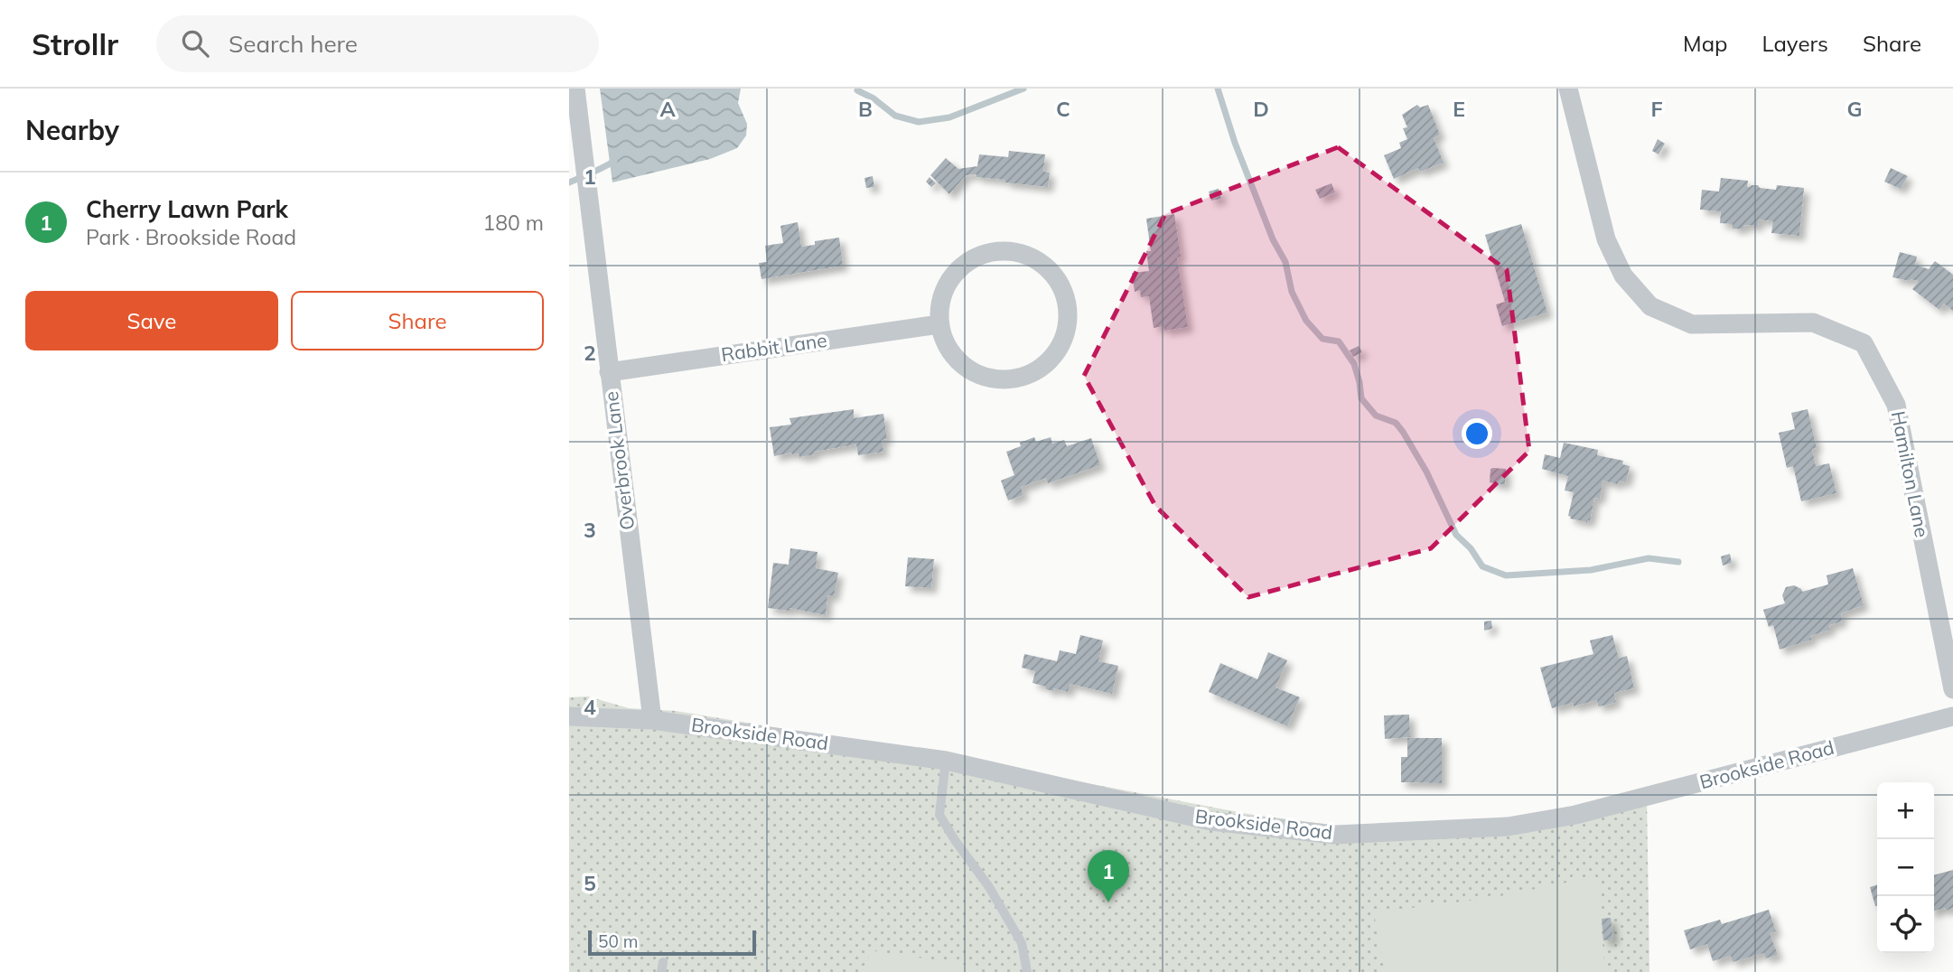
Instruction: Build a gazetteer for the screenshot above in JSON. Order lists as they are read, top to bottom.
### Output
{
  "streets": {
    "street": [
      "Rabbit Lane",
      "Overbrook Lane",
      "Hamilton Lane",
      "Brookside Road"
    ]
  },
  "crossings": [
    ["Rabbit Lane", "Overbrook Lane"],
    ["Overbrook Lane", "Brookside Road"]
  ],
  "scale_bar": "50 m",
  "page": {
    "header": "Strollr",
    "search": "Search here",
    "nav": ["Map", "Layers", "Share"],
    "heading": "Nearby",
    "list": [
      {
        "mark": "1",
        "name": "Cherry Lawn Park",
        "note": "Park · Brookside Road",
        "value": "180 m"
      }
    ],
    "buttons": ["Save", "Share"],
    "map_buttons": ["+", "−"],
    "pins": "1",
    "scale": "50 m"
  },
  "grid": {
    "columns": [
      "A",
      "B",
      "C",
      "D",
      "E",
      "F",
      "G"
    ],
    "rows": [
      "1",
      "2",
      "3",
      "4",
      "5"
    ]
  }
}
